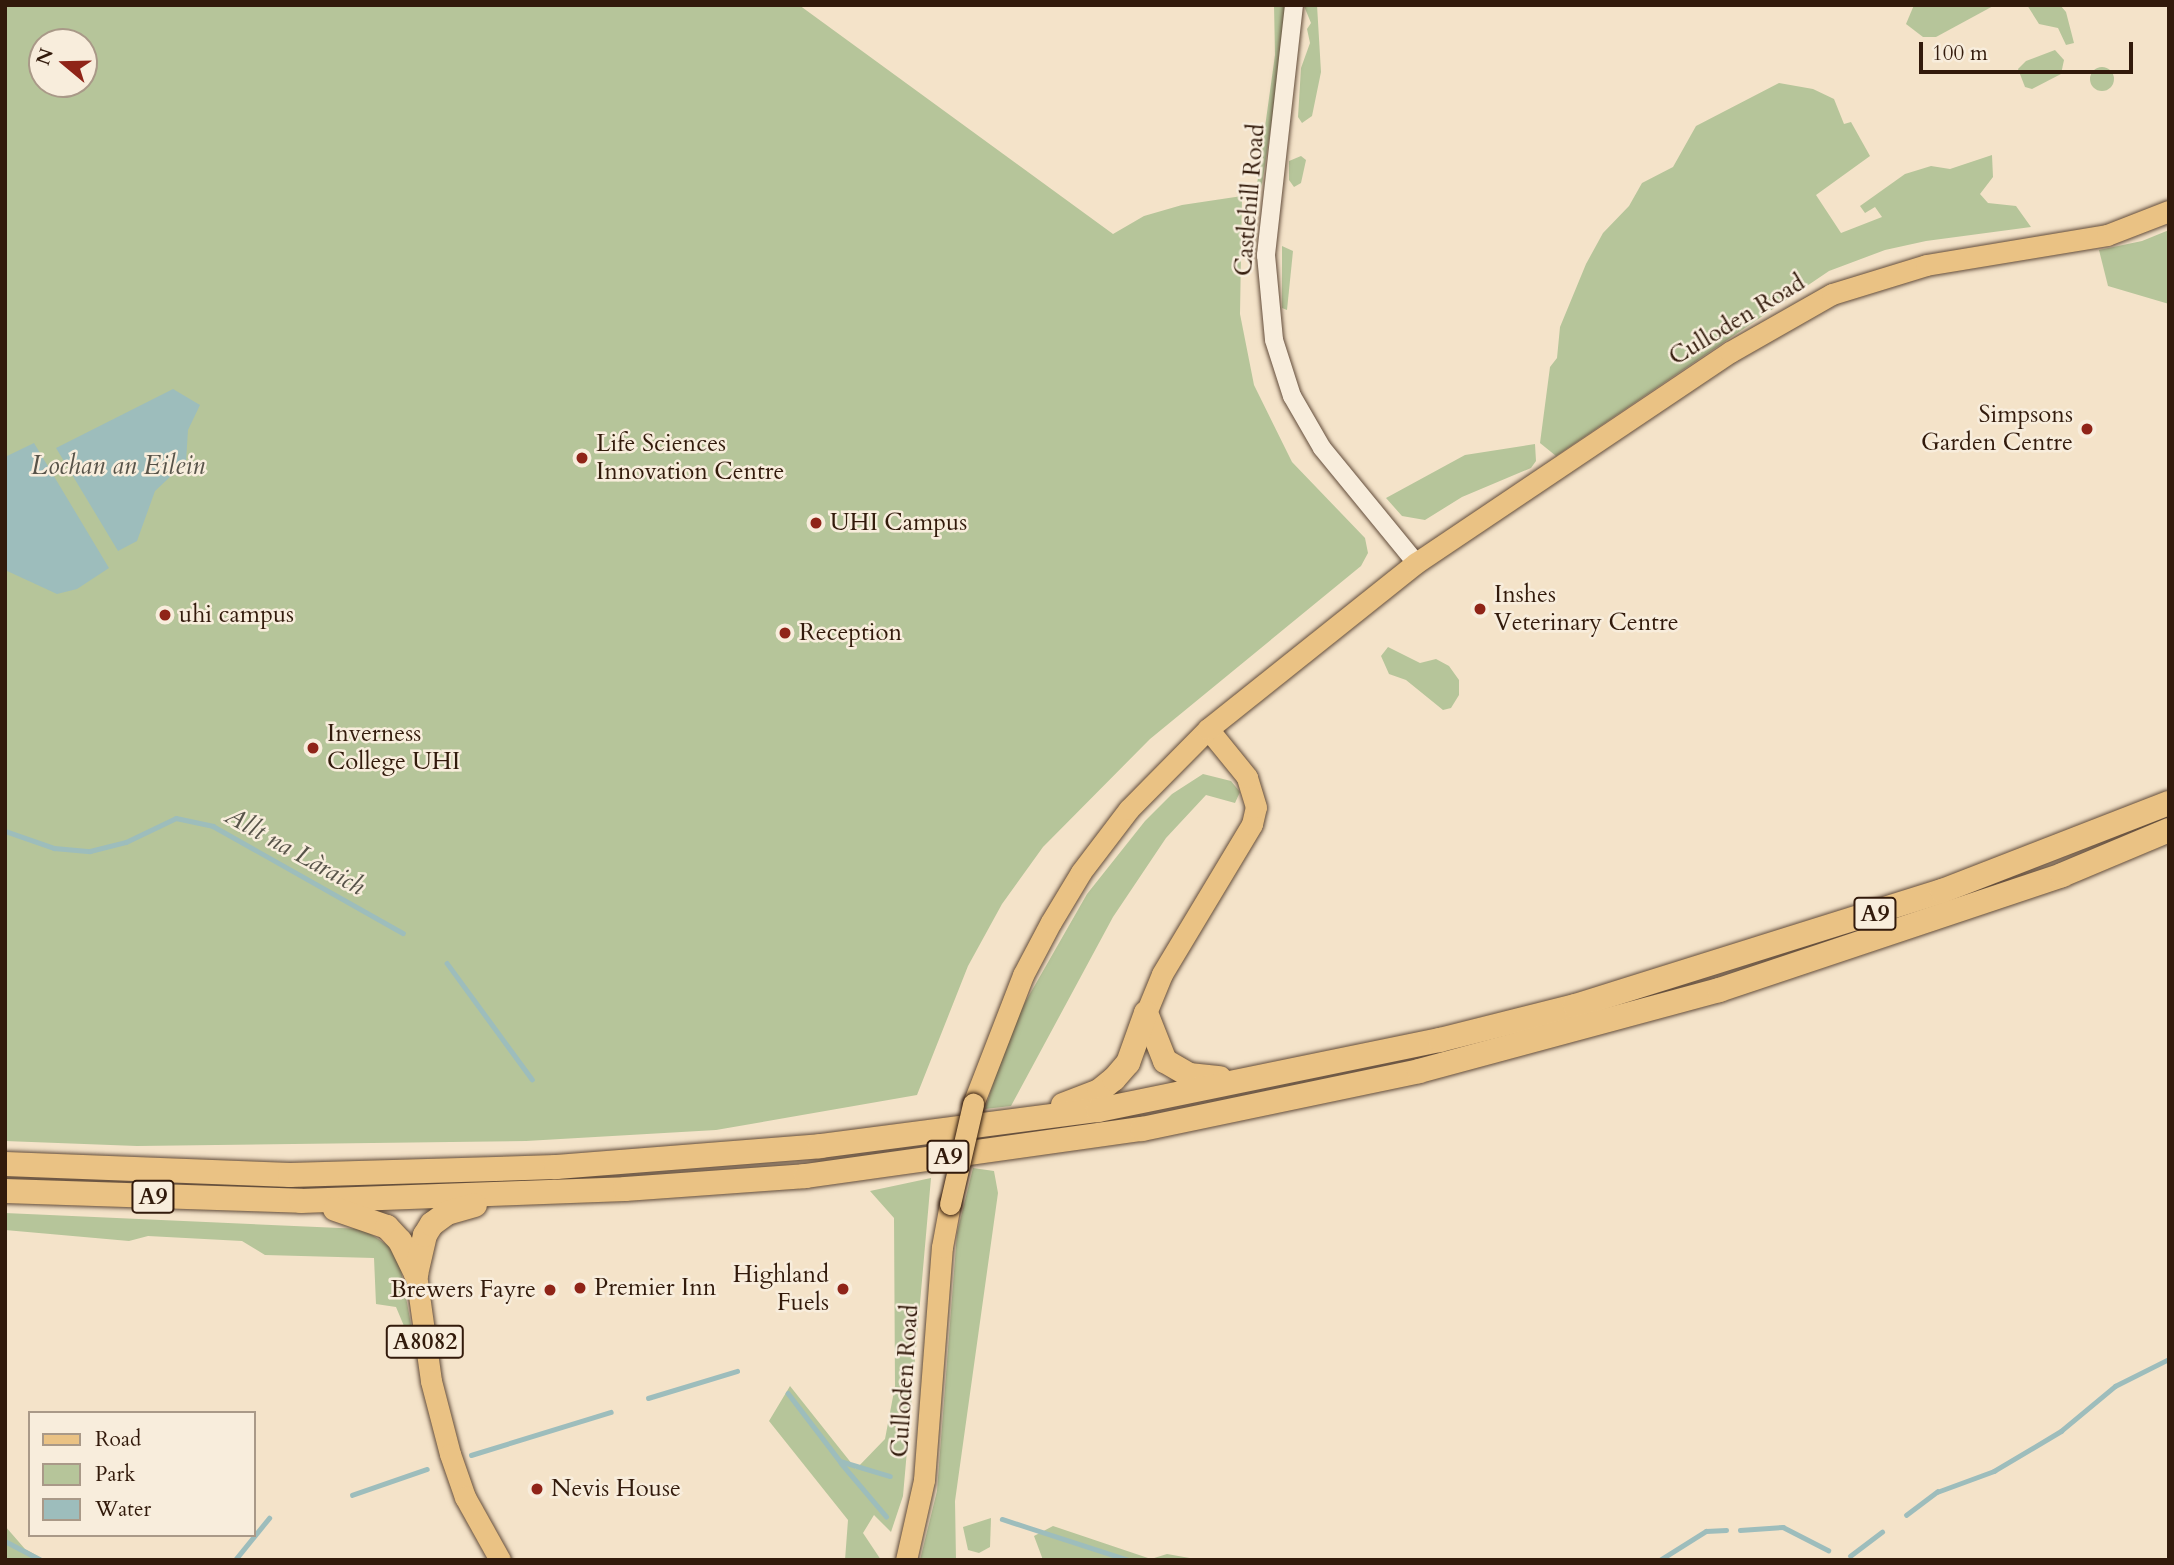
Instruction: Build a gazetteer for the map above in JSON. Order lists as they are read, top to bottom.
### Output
{
  "streets": {
    "highway": ["A9"],
    "main road": ["Culloden Road", "A8082"],
    "street": ["Castlehill Road"]
  },
  "crossings": [
    ["Castlehill Road", "Culloden Road"],
    ["A9", "A8082"]
  ],
  "water": ["Lochan an Eilein", "Allt na Làraich"],
  "places": [
    "Simpsons Garden Centre",
    "Life Sciences Innovation Centre",
    "UHI Campus",
    "Inshes Veterinary Centre",
    "uhi campus",
    "Reception",
    "Inverness College UHI",
    "Premier Inn",
    "Highland Fuels",
    "Brewers Fayre",
    "Nevis House"
  ],
  "legend": ["Road", "Park", "Water"],
  "scale_bar": "100 m",
  "north": "left"
}
